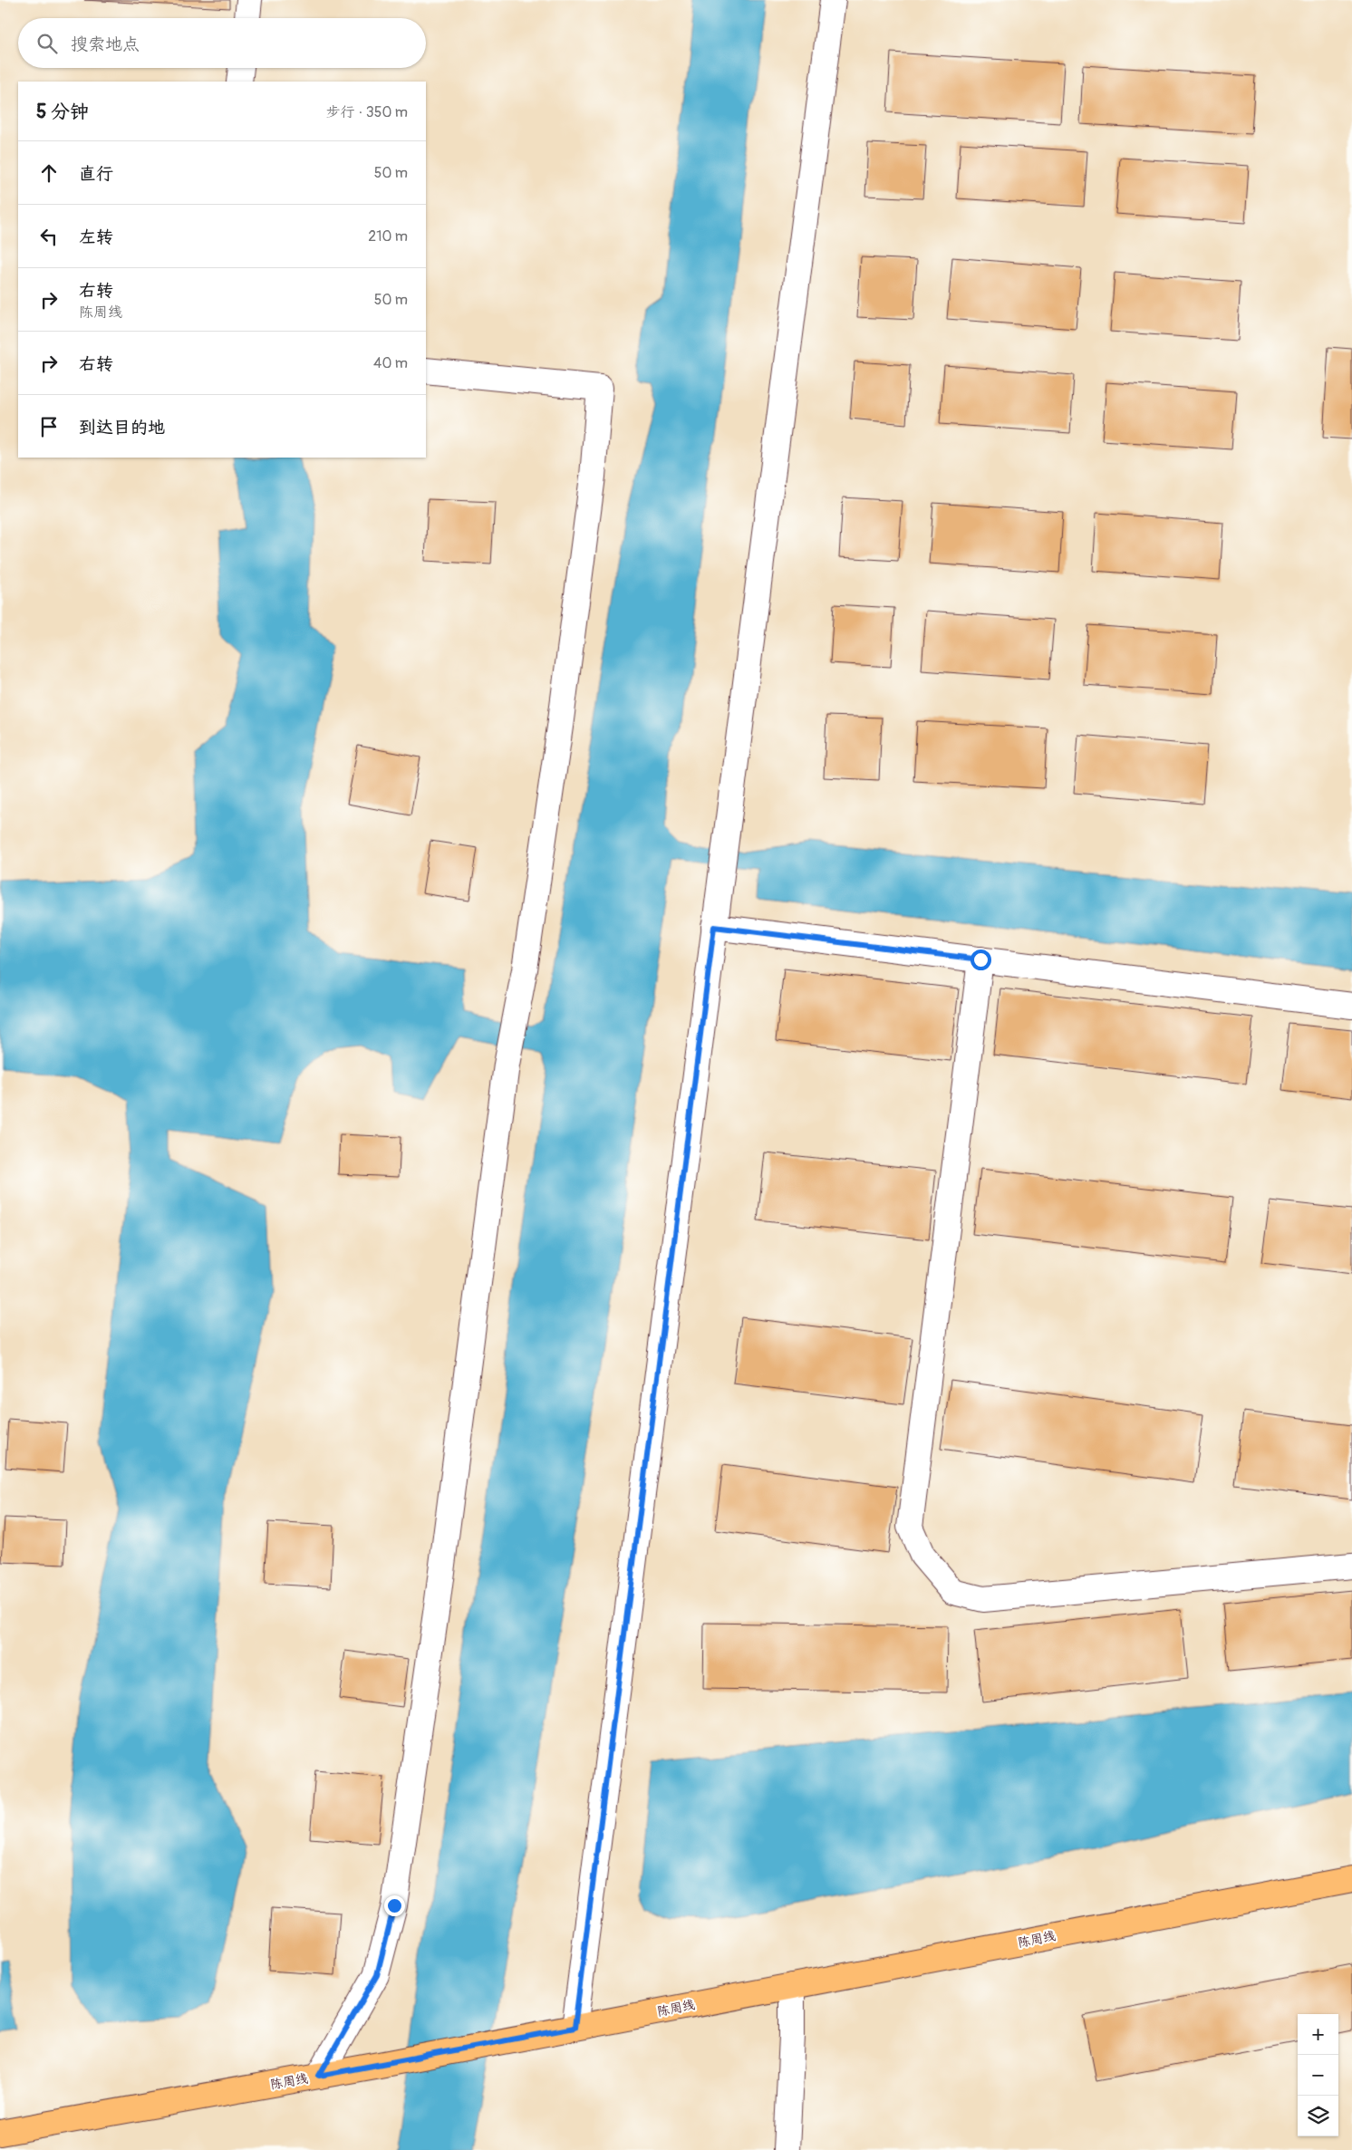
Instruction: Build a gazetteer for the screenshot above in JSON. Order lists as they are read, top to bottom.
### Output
{
  "streets": {
    "main road": ["陈周线"]
  },
  "page": {
    "search": "搜索地点",
    "heading": ["5 分钟", "步行 · 350 m"],
    "list": [
      ["直行", "50 m"],
      ["左转", "210 m"],
      ["右转", "陈周线", "50 m"],
      ["右转", "40 m"],
      "到达目的地"
    ],
    "map_buttons": ["+", "−"]
  }
}
